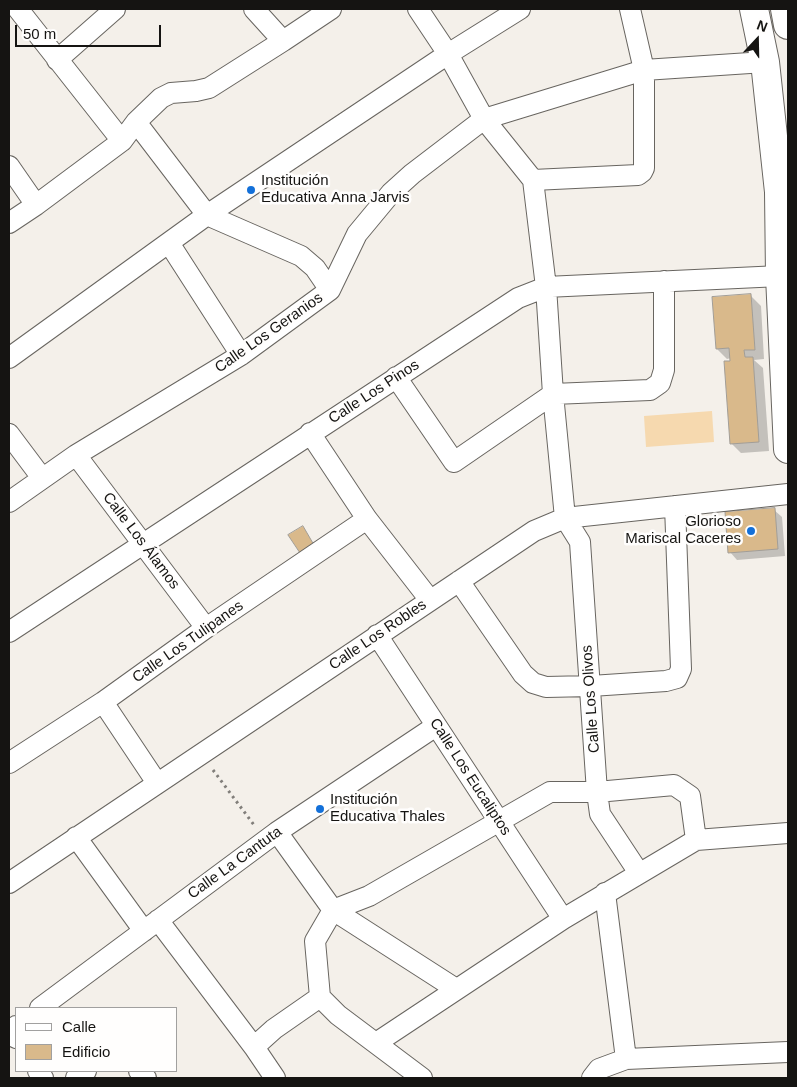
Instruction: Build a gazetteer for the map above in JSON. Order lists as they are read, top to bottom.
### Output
{
  "streets": {
    "street": [
      "Calle Los Geranios",
      "Calle Los Pinos",
      "Calle Los Álamos",
      "Calle Los Robles",
      "Calle Los Tulipanes",
      "Calle Los Olivos",
      "Calle Los Eucaliptos",
      "Calle La Cantuta"
    ]
  },
  "crossings": [
    ["Calle Los Geranios", "Calle Los Álamos"],
    ["Calle Los Pinos", "Calle Los Álamos"],
    ["Calle Los Álamos", "Calle Los Tulipanes"],
    ["Calle Los Robles", "Calle Los Olivos"],
    ["Calle Los Robles", "Calle Los Eucaliptos"],
    ["Calle Los Eucaliptos", "Calle La Cantuta"]
  ],
  "places": ["Institución Educativa Anna Jarvis", "Glorioso Mariscal Caceres", "Institución Educativa Thales"],
  "legend": ["Calle", "Edificio"],
  "scale_bar": "50 m",
  "north": "top"
}
